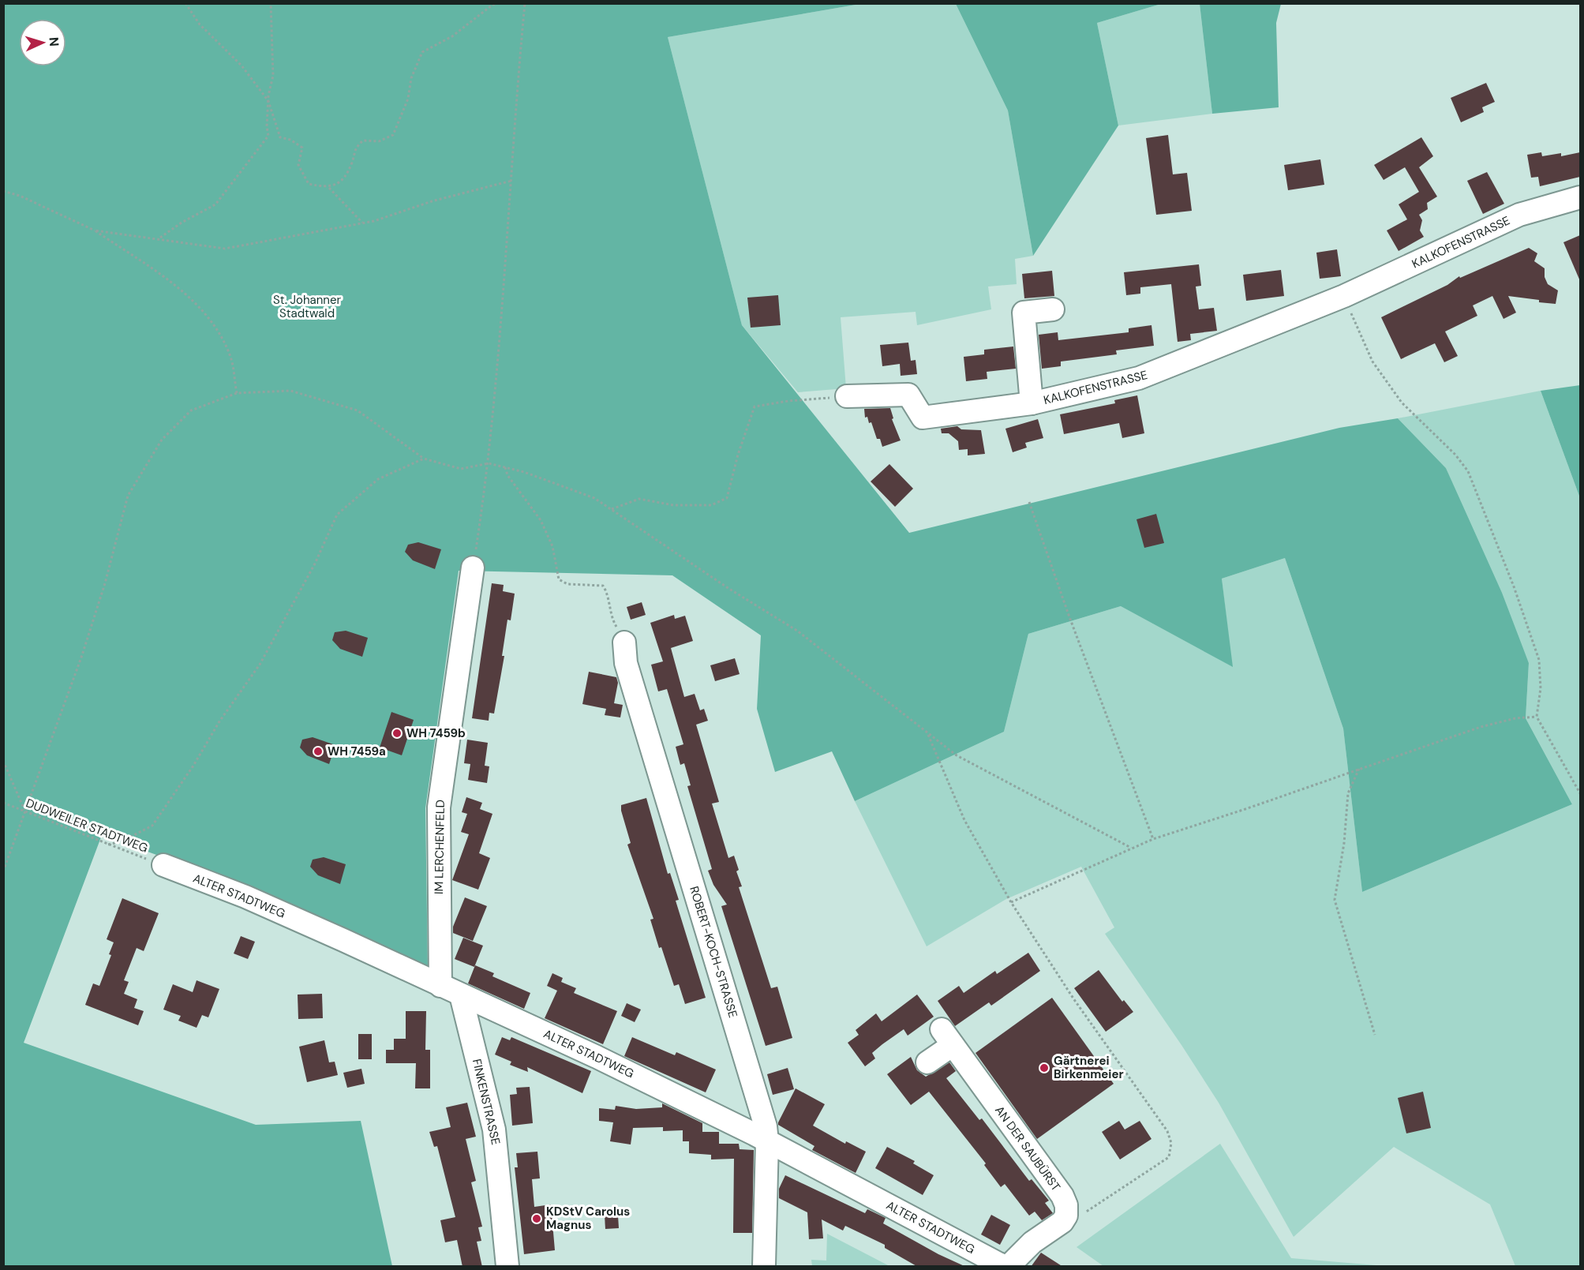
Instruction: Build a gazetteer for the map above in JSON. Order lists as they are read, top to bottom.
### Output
{
  "streets": {
    "street": [
      "KALKOFENSTRASSE",
      "IM LERCHENFELD",
      "ALTER STADTWEG",
      "ROBERT-KOCH-STRASSE",
      "FINKENSTRASSE",
      "AN DER SAUBÜRST"
    ],
    "path": ["DUDWEILER STADTWEG"]
  },
  "crossings": [
    ["DUDWEILER STADTWEG", "ALTER STADTWEG"],
    ["IM LERCHENFELD", "ALTER STADTWEG"],
    ["ALTER STADTWEG", "ROBERT-KOCH-STRASSE"],
    ["ALTER STADTWEG", "FINKENSTRASSE"]
  ],
  "parks": ["St. Johanner Stadtwald"],
  "places": [
    "WH 7459b",
    "WH 7459a",
    "Gärtnerei Birkenmeier",
    "KDStV Carolus Magnus"
  ],
  "north": "right"
}
